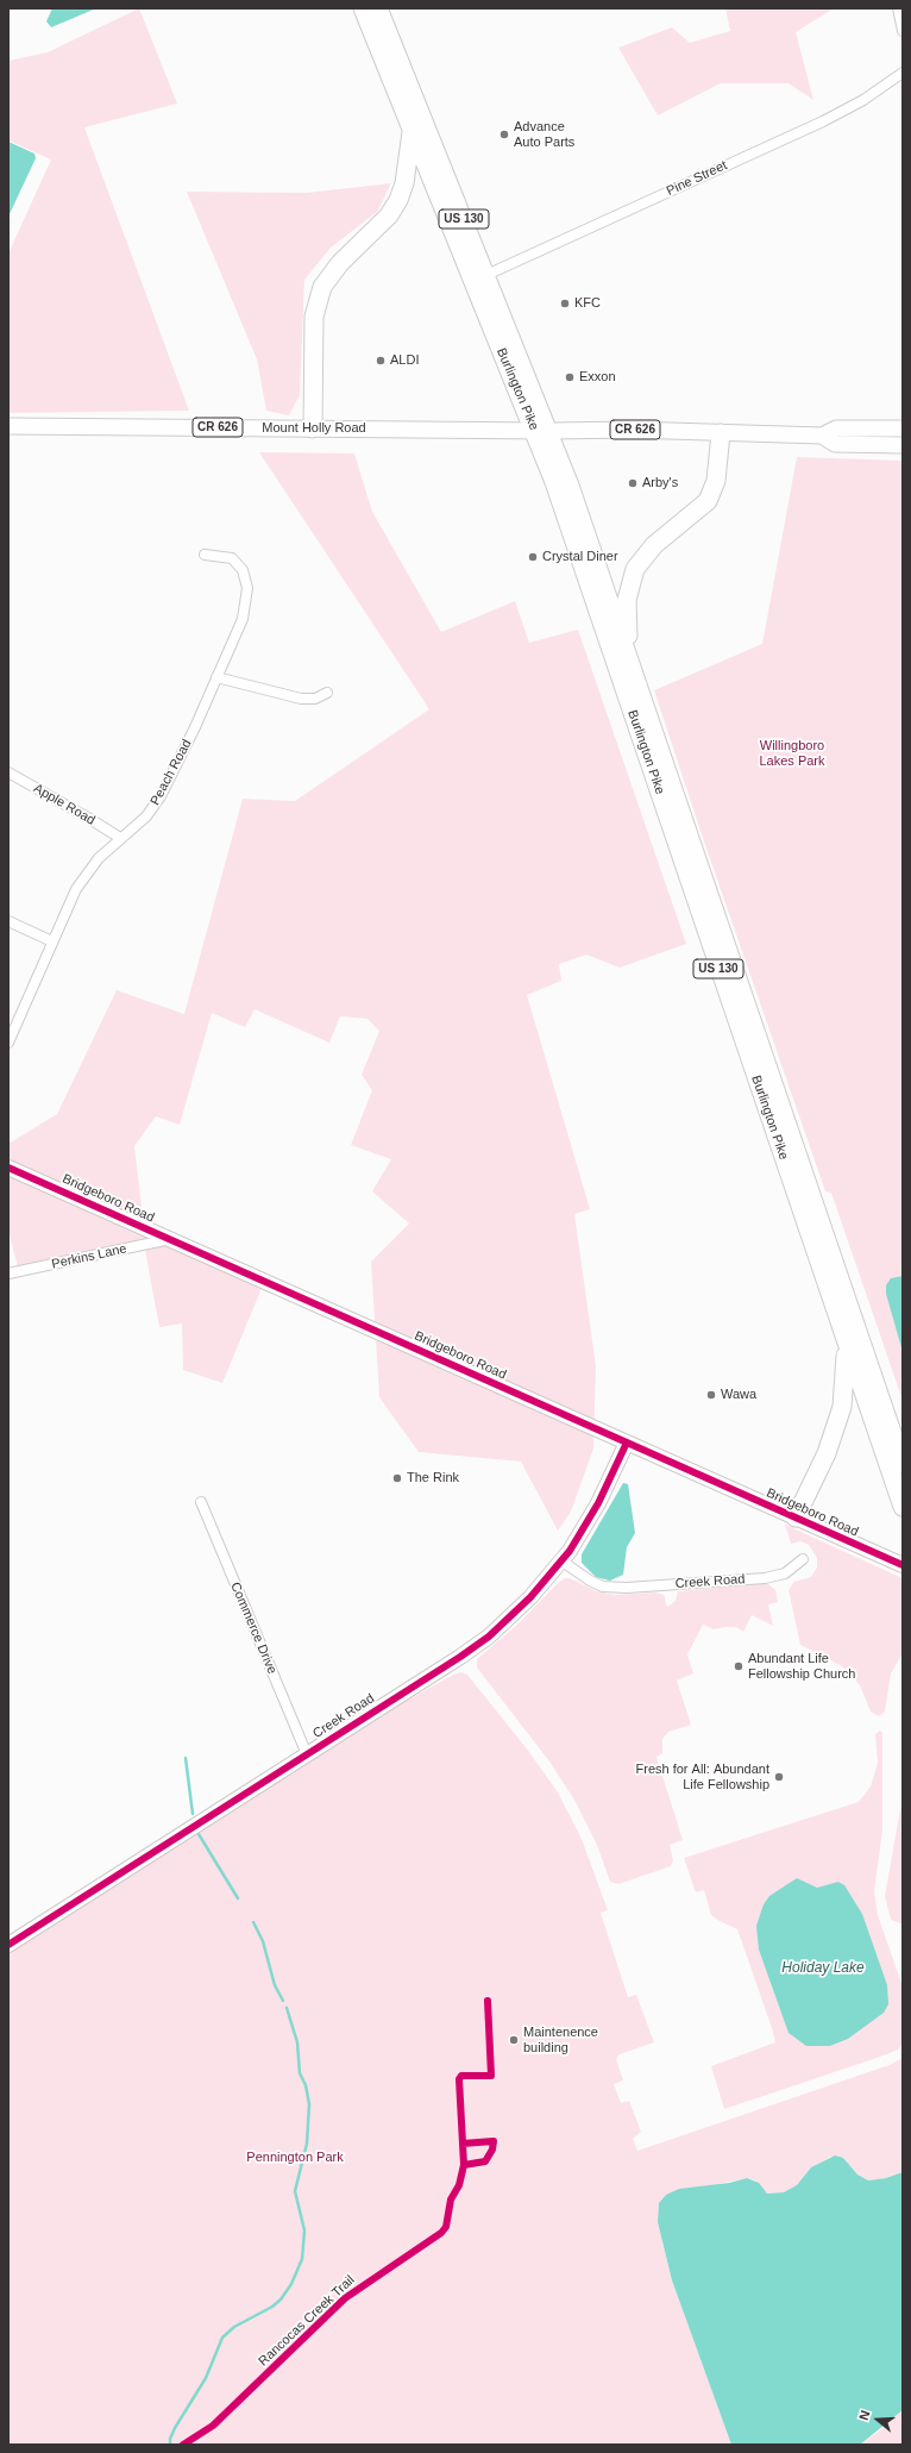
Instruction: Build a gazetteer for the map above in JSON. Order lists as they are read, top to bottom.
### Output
{
  "streets": {
    "highway": ["US 130", "Burlington Pike"],
    "main road": ["CR 626", "Mount Holly Road"],
    "street": [
      "Pine Street",
      "Peach Road",
      "Apple Road",
      "Bridgeboro Road",
      "Perkins Lane",
      "Creek Road",
      "Commerce Drive"
    ],
    "cycle path": ["Rancocas Creek Trail"]
  },
  "crossings": [
    ["Pine Street", "Burlington Pike"],
    ["Burlington Pike", "CR 626"],
    ["Burlington Pike", "Mount Holly Road"],
    ["CR 626", "Mount Holly Road"],
    ["Peach Road", "Apple Road"],
    ["Bridgeboro Road", "Perkins Lane"],
    ["Bridgeboro Road", "Creek Road"],
    ["Creek Road", "Commerce Drive"]
  ],
  "water": ["Holiday Lake"],
  "parks": ["Willingboro Lakes Park", "Pennington Park"],
  "places": [
    "Advance Auto Parts",
    "KFC",
    "ALDI",
    "Exxon",
    "Arby's",
    "Crystal Diner",
    "Wawa",
    "The Rink",
    "Abundant Life Fellowship Church",
    "Fresh for All: Abundant Life Fellowship",
    "Maintenence building"
  ],
  "north": "left"
}
